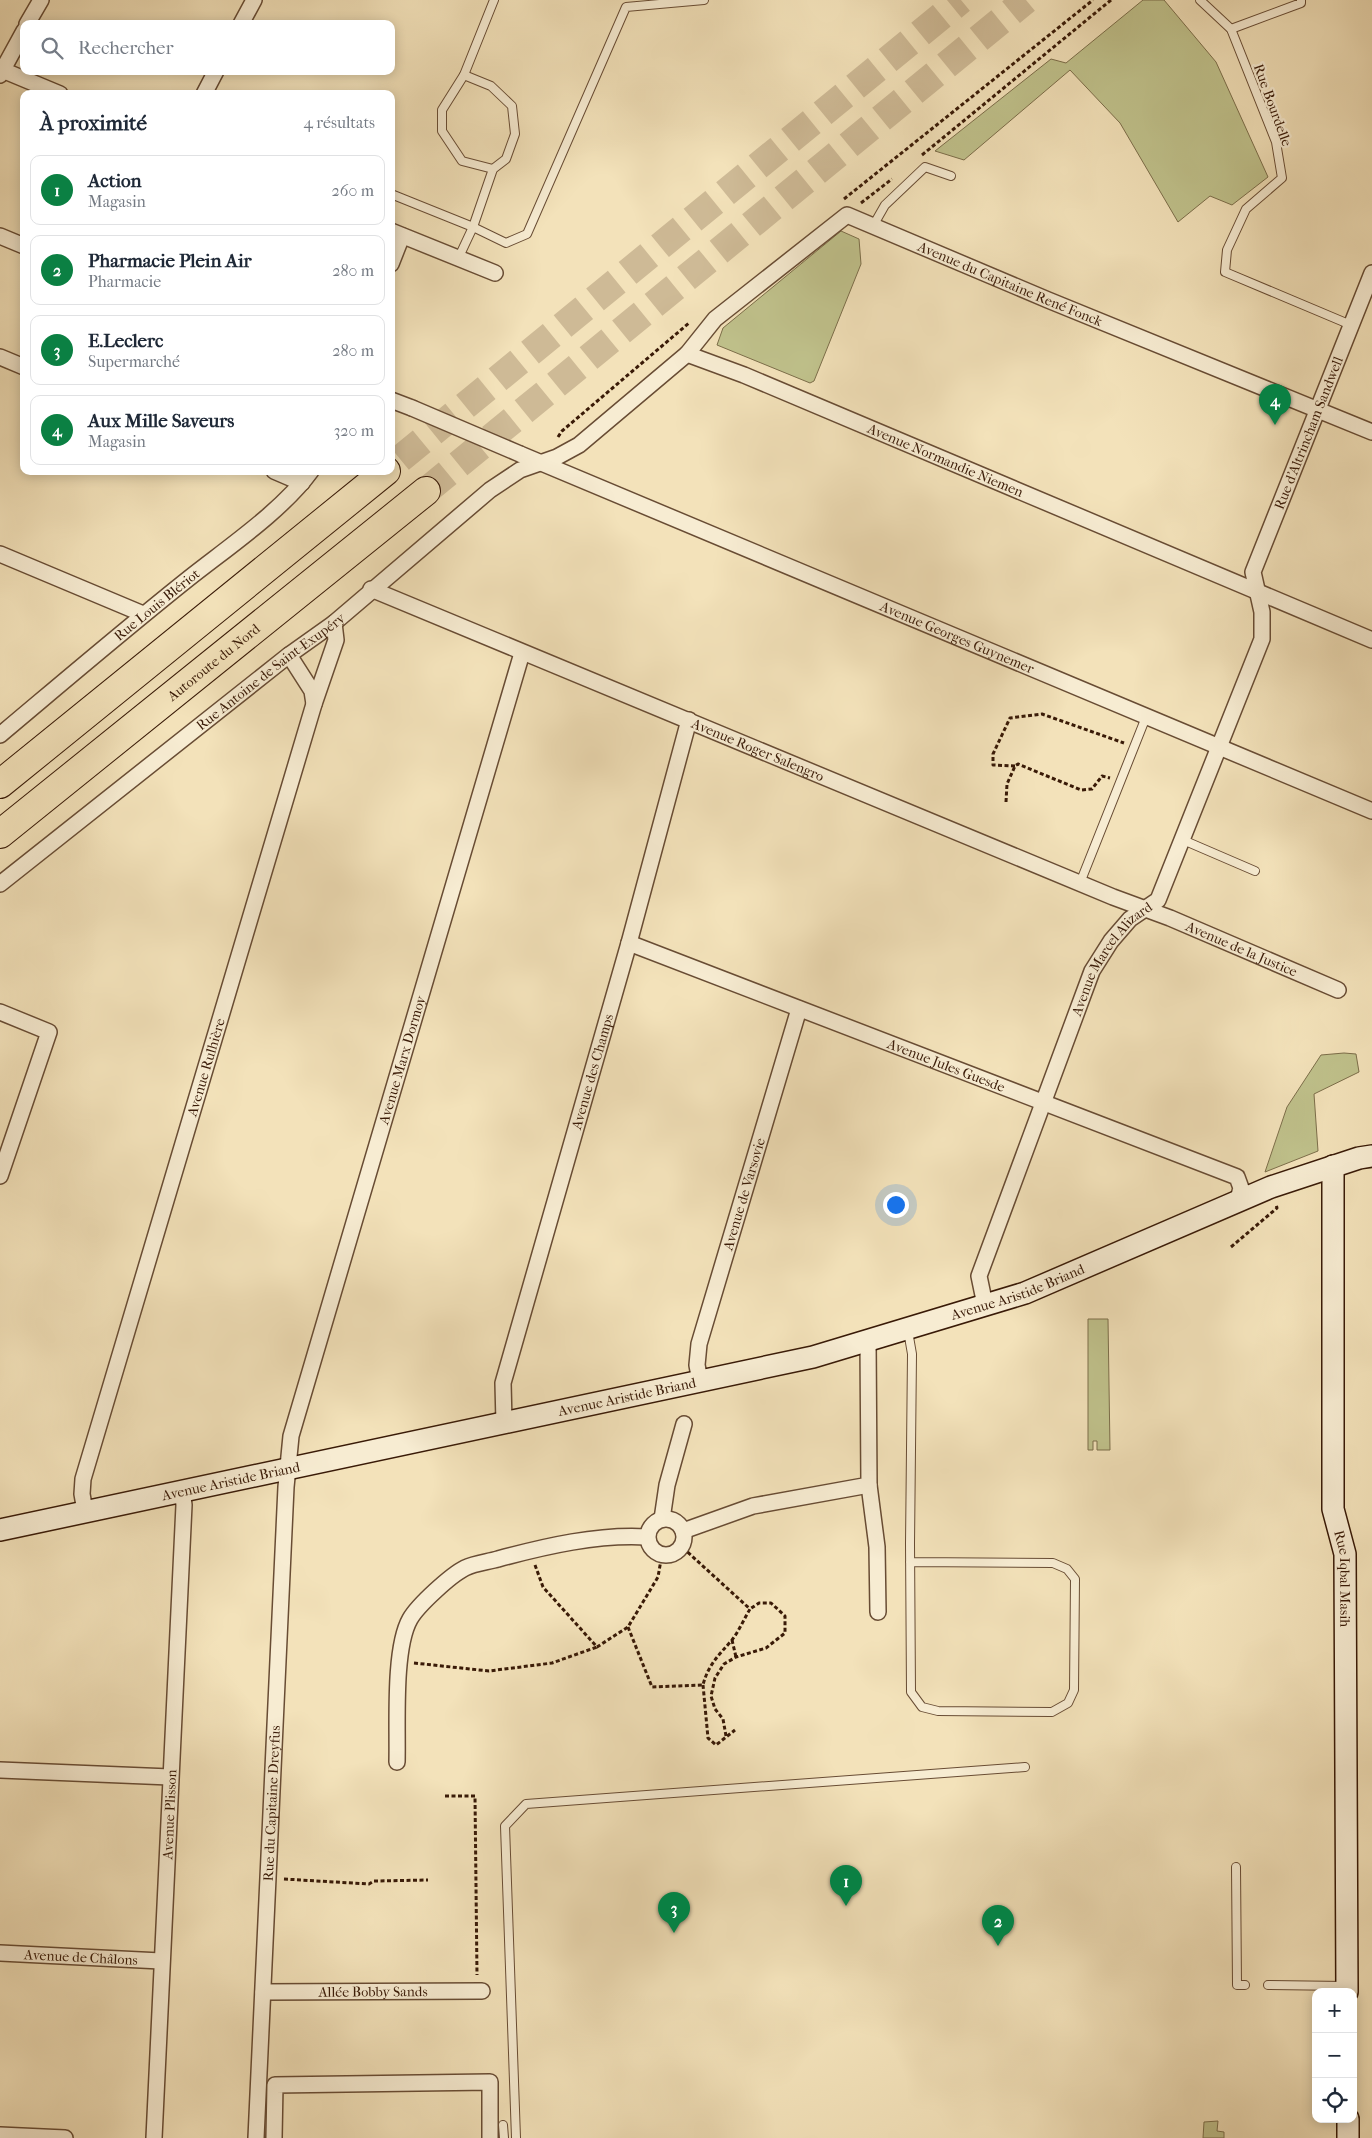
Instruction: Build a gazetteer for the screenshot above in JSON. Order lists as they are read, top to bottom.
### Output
{
  "streets": {
    "highway": ["Autoroute du Nord"],
    "street": [
      "Avenue du Capitaine René Fonck",
      "Rue d'Altrincham Sandwell",
      "Avenue Normandie Niemen",
      "Rue Louis Blériot",
      "Avenue Georges Guynemer",
      "Rue Antoine de Saint-Exupéry",
      "Avenue Roger Salengro",
      "Avenue de la Justice",
      "Avenue Marcel Alizard",
      "Avenue Marx Dormoy",
      "Avenue Jules Guesde",
      "Avenue Rulhière",
      "Avenue des Champs",
      "Avenue de Varsovie",
      "Avenue Aristide Briand",
      "Rue Iqbal Masih",
      "Rue du Capitaine Dreyfus",
      "Avenue Plisson",
      "Avenue de Châlons",
      "Allée Bobby Sands"
    ],
    "lane": ["Rue Bourdelle"]
  },
  "crossings": [
    ["Rue Bourdelle", "Rue d'Altrincham Sandwell"],
    ["Avenue du Capitaine René Fonck", "Rue d'Altrincham Sandwell"],
    ["Rue d'Altrincham Sandwell", "Avenue Normandie Niemen"],
    ["Rue d'Altrincham Sandwell", "Avenue Marcel Alizard"],
    ["Avenue Normandie Niemen", "Avenue Marcel Alizard"],
    ["Avenue Georges Guynemer", "Rue Antoine de Saint-Exupéry"],
    ["Avenue Georges Guynemer", "Avenue Marcel Alizard"],
    ["Rue Antoine de Saint-Exupéry", "Avenue Roger Salengro"],
    ["Rue Antoine de Saint-Exupéry", "Avenue Rulhière"],
    ["Avenue Roger Salengro", "Avenue de la Justice"],
    ["Avenue Roger Salengro", "Avenue Marcel Alizard"],
    ["Avenue Roger Salengro", "Avenue Marx Dormoy"],
    ["Avenue Roger Salengro", "Avenue des Champs"],
    ["Avenue de la Justice", "Avenue Marcel Alizard"],
    ["Avenue Marcel Alizard", "Avenue Jules Guesde"],
    ["Avenue Marcel Alizard", "Avenue Aristide Briand"],
    ["Avenue Marx Dormoy", "Avenue Aristide Briand"],
    ["Avenue Marx Dormoy", "Rue du Capitaine Dreyfus"],
    ["Avenue Jules Guesde", "Avenue des Champs"],
    ["Avenue Jules Guesde", "Avenue de Varsovie"],
    ["Avenue Jules Guesde", "Avenue Aristide Briand"],
    ["Avenue Rulhière", "Avenue Aristide Briand"],
    ["Avenue des Champs", "Avenue Aristide Briand"],
    ["Avenue de Varsovie", "Avenue Aristide Briand"],
    ["Avenue Aristide Briand", "Rue Iqbal Masih"],
    ["Avenue Aristide Briand", "Rue du Capitaine Dreyfus"],
    ["Avenue Aristide Briand", "Avenue Plisson"],
    ["Rue du Capitaine Dreyfus", "Allée Bobby Sands"],
    ["Avenue Plisson", "Avenue de Châlons"]
  ],
  "page": {
    "search": "Rechercher",
    "heading": ["À proximité", "4 résultats"],
    "list": [
      {
        "mark": "1",
        "name": "Action",
        "note": "Magasin",
        "value": "260 m"
      },
      {
        "mark": "2",
        "name": "Pharmacie Plein Air",
        "note": "Pharmacie",
        "value": "280 m"
      },
      {
        "mark": "3",
        "name": "E.Leclerc",
        "note": "Supermarché",
        "value": "280 m"
      },
      {
        "mark": "4",
        "name": "Aux Mille Saveurs",
        "note": "Magasin",
        "value": "320 m"
      }
    ],
    "pins": [
      "4",
      "1",
      "3",
      "2"
    ],
    "map_buttons": ["+", "−"]
  }
}
